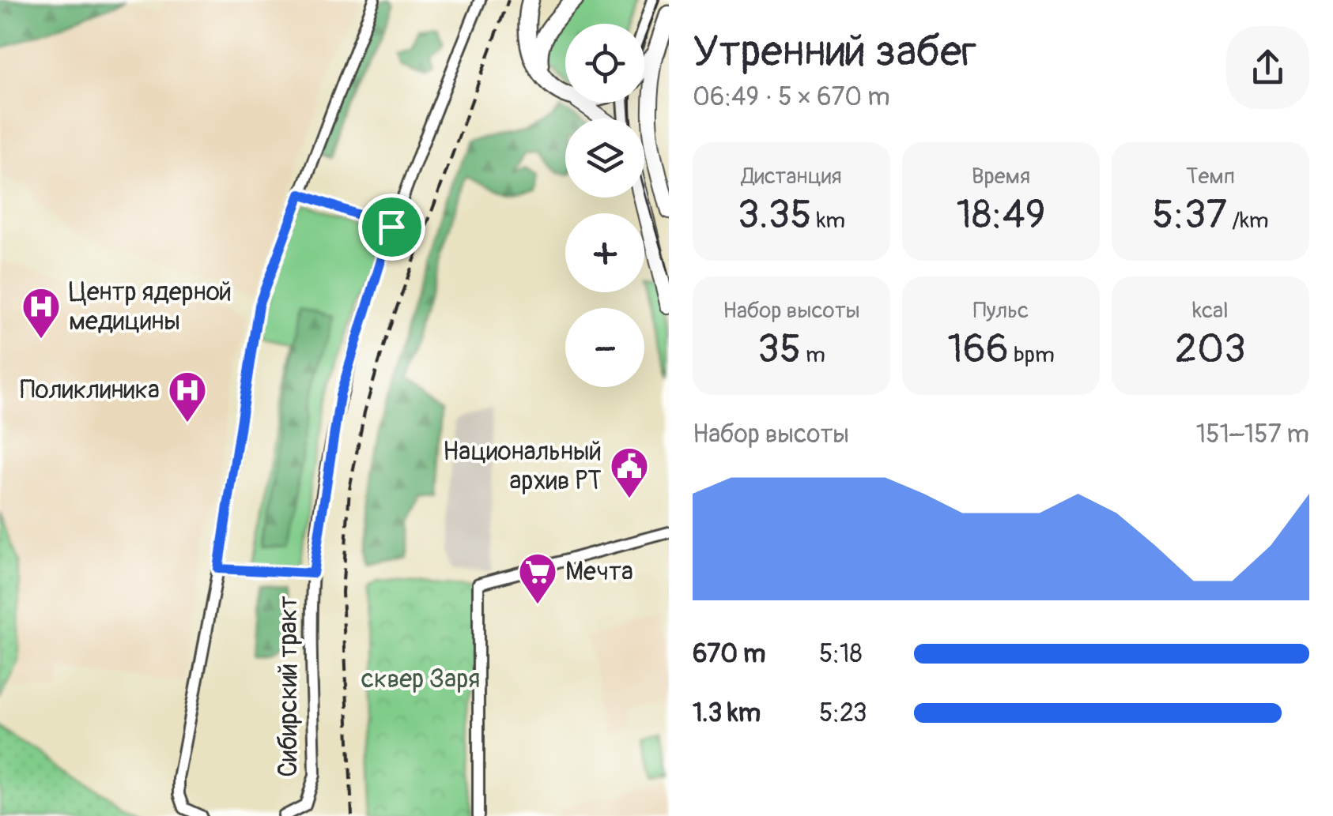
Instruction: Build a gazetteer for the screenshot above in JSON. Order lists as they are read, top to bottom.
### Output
{
  "streets": {
    "street": ["Сибирский тракт"]
  },
  "parks": ["сквер Заря"],
  "places": {
    "hospital": ["Центр ядерной медицины", "Поликлиника"],
    "public building": ["Национальный архив РТ"],
    "supermarket": ["Мечта"]
  },
  "page": {
    "heading": ["Утренний забег", "06:49 · 5 × 670 m"],
    "map_buttons": ["+", "−"],
    "stats": [
      ["Дистанция", "3.35 km"],
      ["Время", "18:49"],
      ["Темп", "5:37 /km"],
      ["Набор высоты", "35 m"],
      ["Пульс", "166 bpm"],
      ["kcal", "203"]
    ],
    "chart": ["Набор высоты", "151–157 m"],
    "list": [
      {
        "name": "670 m",
        "note": "5:18"
      },
      {
        "name": "1.3 km",
        "note": "5:23"
      }
    ]
  }
}
